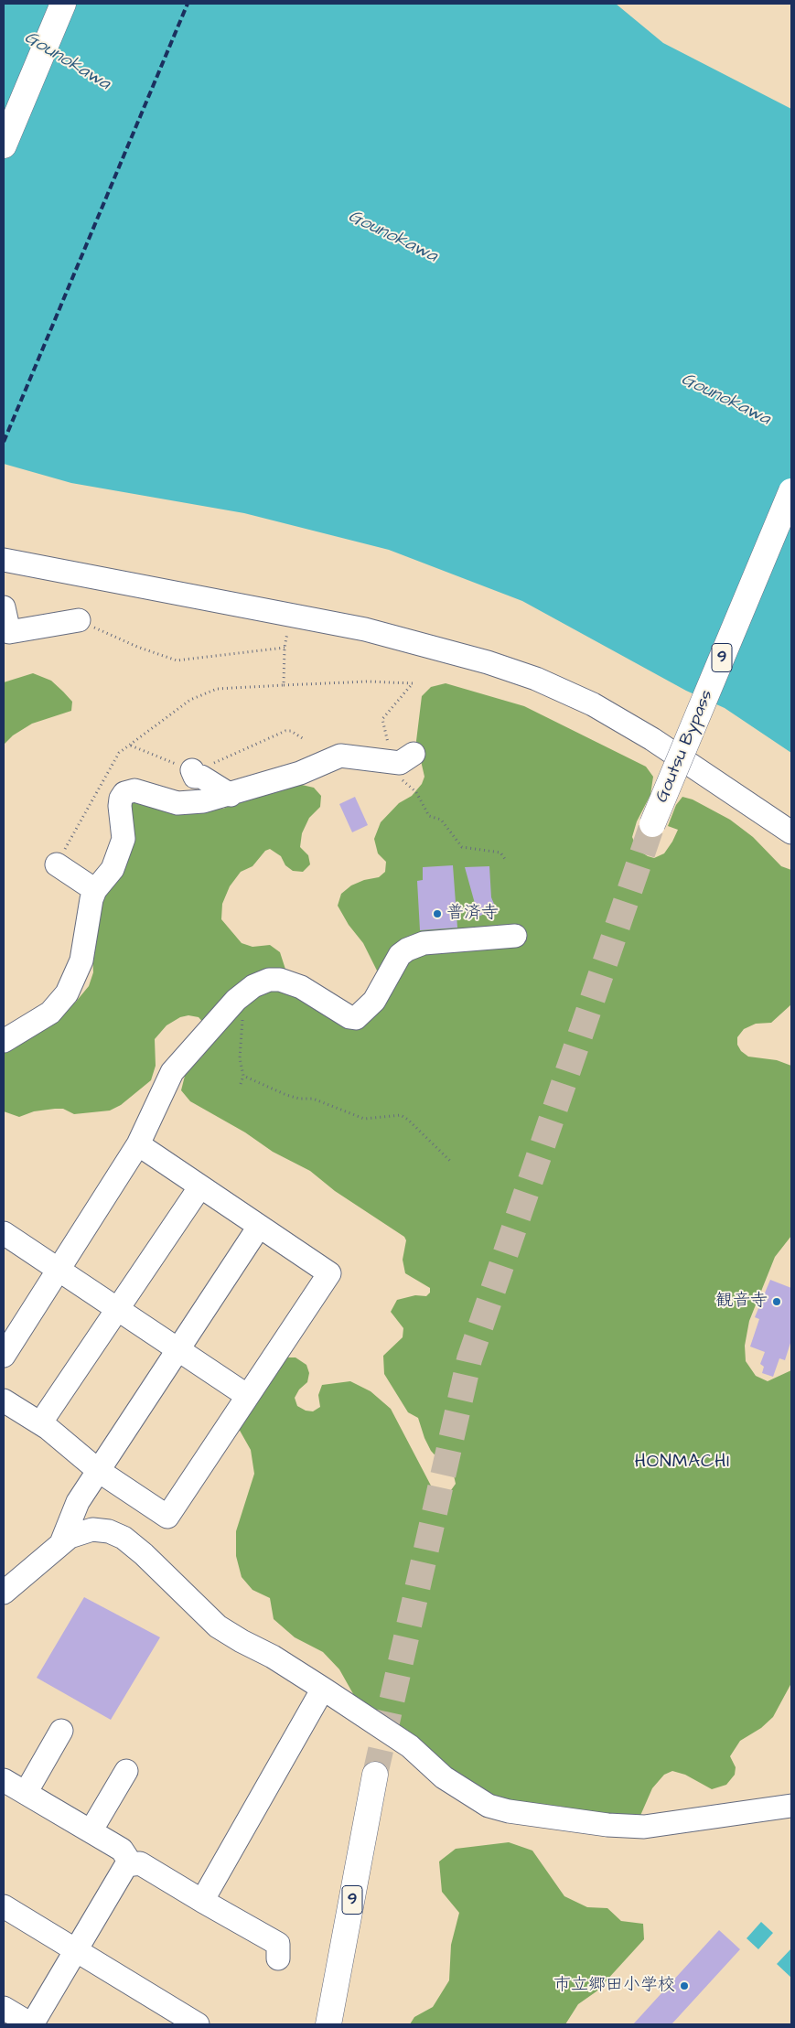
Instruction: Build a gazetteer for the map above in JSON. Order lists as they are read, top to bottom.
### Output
{
  "streets": {
    "highway": ["9", "Goutsu Bypass"]
  },
  "districts": ["HONMACHI"],
  "water": ["Gounokawa"],
  "places": ["普済寺", "観音寺", "市立郷田小学校"]
}
